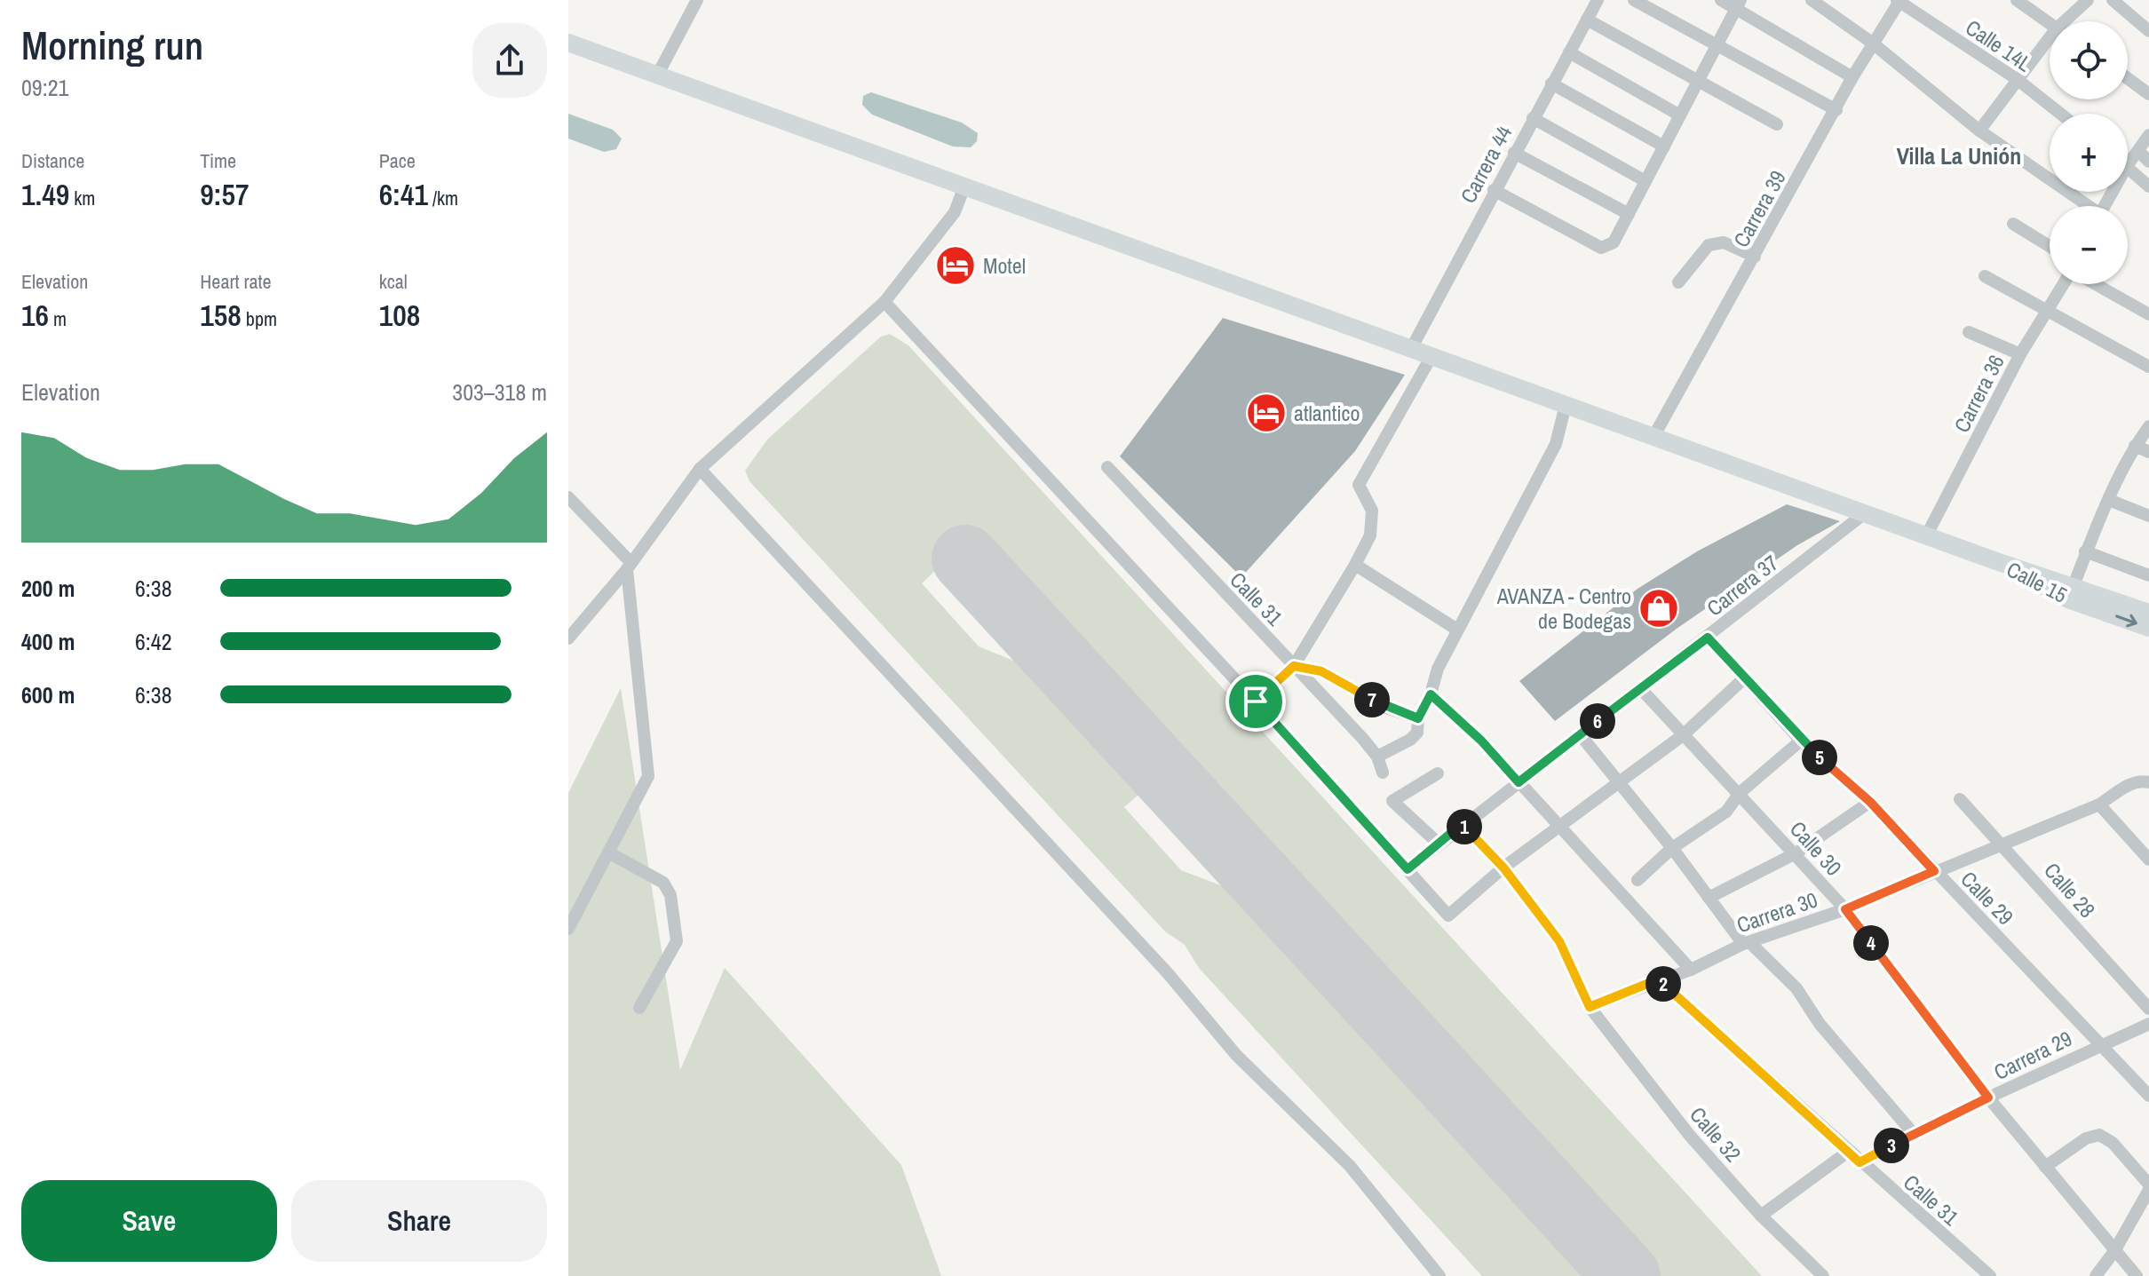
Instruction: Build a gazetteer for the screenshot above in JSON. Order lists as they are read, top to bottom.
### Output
{
  "streets": {
    "highway": ["Calle 15"],
    "street": [
      "Calle 14L",
      "Carrera 44",
      "Carrera 39",
      "Carrera 36",
      "Carrera 37",
      "Calle 31",
      "Calle 30",
      "Calle 28",
      "Calle 29",
      "Carrera 30",
      "Carrera 29",
      "Calle 32"
    ]
  },
  "crossings": [
    ["Calle 14L", "Carrera 39"],
    ["Carrera 44", "Calle 15"],
    ["Carrera 39", "Calle 15"],
    ["Carrera 36", "Calle 15"],
    ["Calle 15", "Carrera 37"],
    ["Carrera 37", "Calle 30"],
    ["Carrera 37", "Calle 29"],
    ["Carrera 37", "Calle 32"],
    ["Calle 31", "Carrera 30"],
    ["Calle 31", "Carrera 29"],
    ["Calle 30", "Carrera 30"],
    ["Calle 30", "Carrera 29"],
    ["Calle 28", "Carrera 30"],
    ["Calle 29", "Carrera 30"],
    ["Calle 29", "Carrera 29"],
    ["Carrera 30", "Calle 32"]
  ],
  "districts": ["Villa La Unión"],
  "places": {
    "hotel": ["Motel", "atlantico"],
    "shop": ["AVANZA - Centro de Bodegas"]
  },
  "page": {
    "heading": ["Morning run", "09:21"],
    "map_buttons": ["+", "−"],
    "stats": [
      ["Distance", "1.49 km"],
      ["Time", "9:57"],
      ["Pace", "6:41 /km"],
      ["Elevation", "16 m"],
      ["Heart rate", "158 bpm"],
      ["kcal", "108"]
    ],
    "chart": ["Elevation", "303–318 m"],
    "list": [
      {
        "name": "200 m",
        "note": "6:38"
      },
      {
        "name": "400 m",
        "note": "6:42"
      },
      {
        "name": "600 m",
        "note": "6:38"
      }
    ],
    "pins": [
      "7",
      "6",
      "5",
      "1",
      "4",
      "2",
      "3"
    ],
    "buttons": ["Save", "Share"]
  }
}
